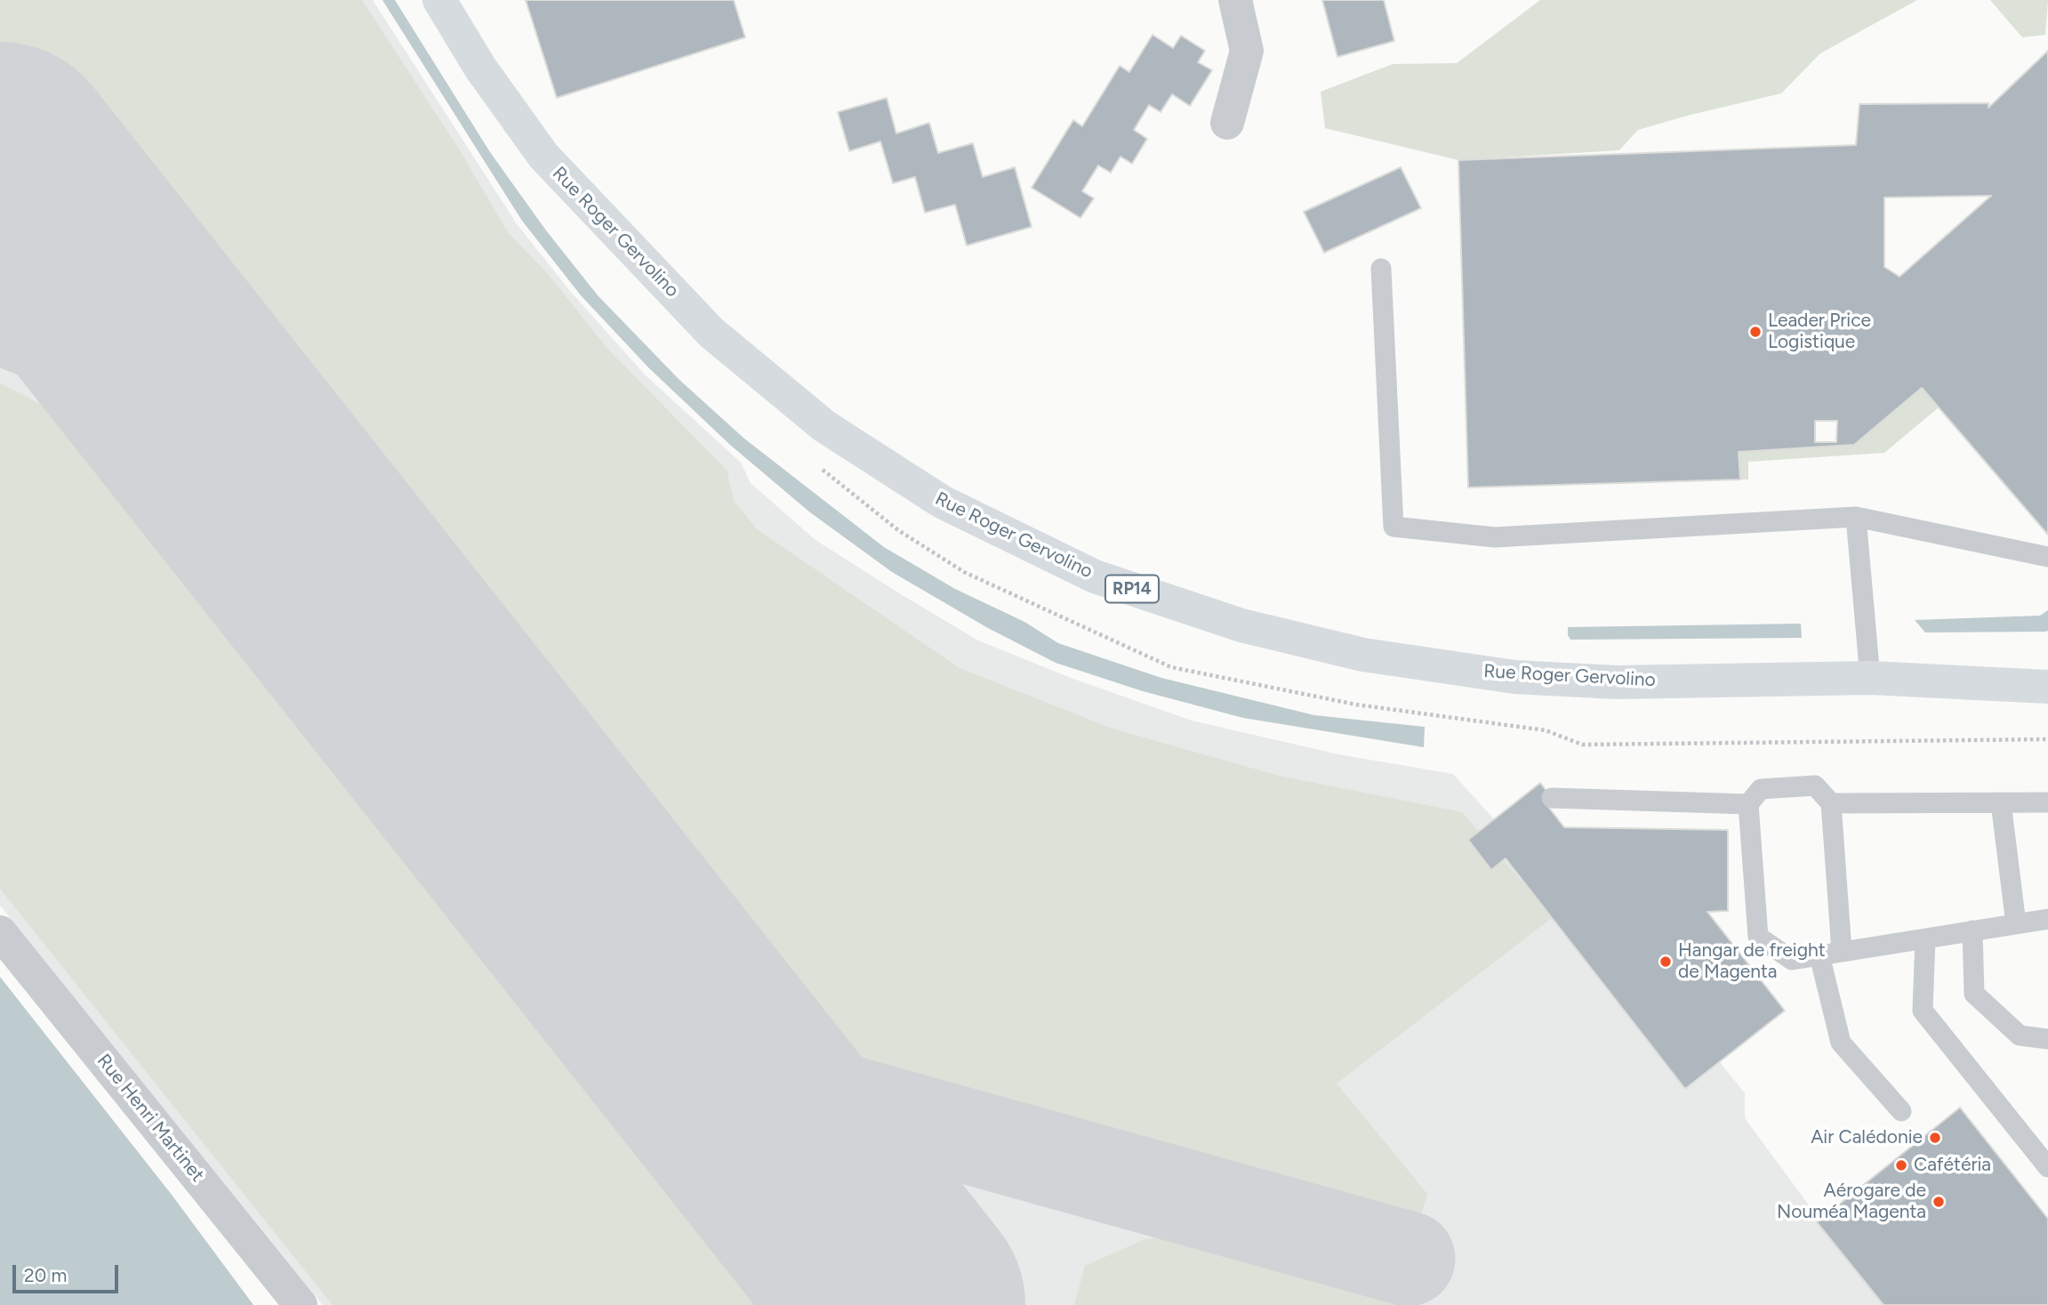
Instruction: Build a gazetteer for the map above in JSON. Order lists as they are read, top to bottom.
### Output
{
  "streets": {
    "main road": ["Rue Roger Gervolino", "RP14"],
    "street": ["Rue Henri Martinet"]
  },
  "places": [
    "Leader Price Logistique",
    "Hangar de freight de Magenta",
    "Air Calédonie",
    "Cafétéria",
    "Aérogare de Nouméa Magenta"
  ],
  "scale_bar": "20 m"
}
